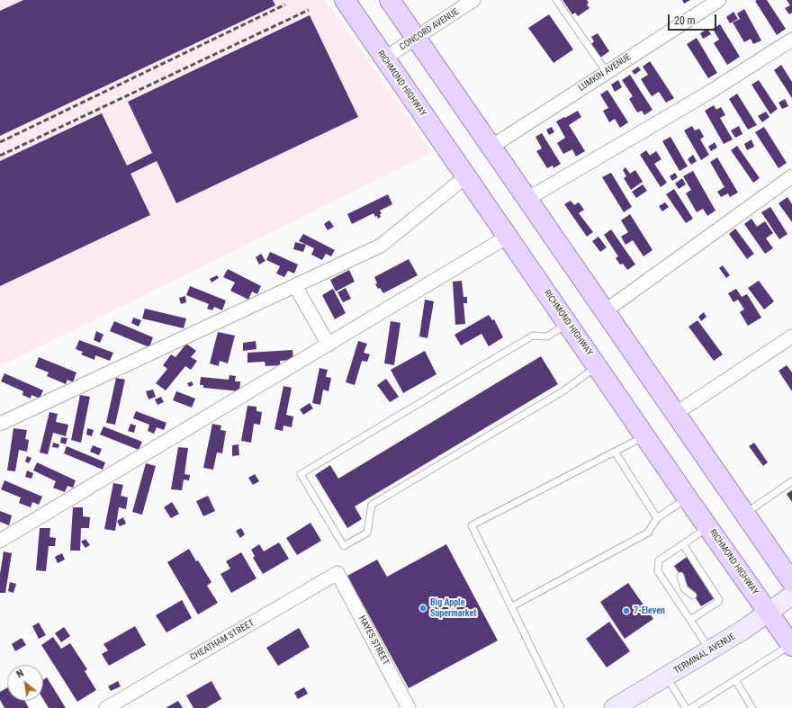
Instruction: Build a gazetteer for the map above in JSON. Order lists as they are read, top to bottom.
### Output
{
  "streets": {
    "main road": ["RICHMOND HIGHWAY"],
    "street": [
      "CONCORD AVENUE",
      "LUMKIN AVENUE",
      "CHEATHAM STREET",
      "HAYES STREET",
      "TERMINAL AVENUE"
    ]
  },
  "crossings": [
    ["CONCORD AVENUE", "RICHMOND HIGHWAY"],
    ["RICHMOND HIGHWAY", "TERMINAL AVENUE"],
    ["CHEATHAM STREET", "HAYES STREET"]
  ],
  "places": ["Big Apple Supermarket", "7-Eleven"],
  "scale_bar": "20 m",
  "north": "top left"
}
